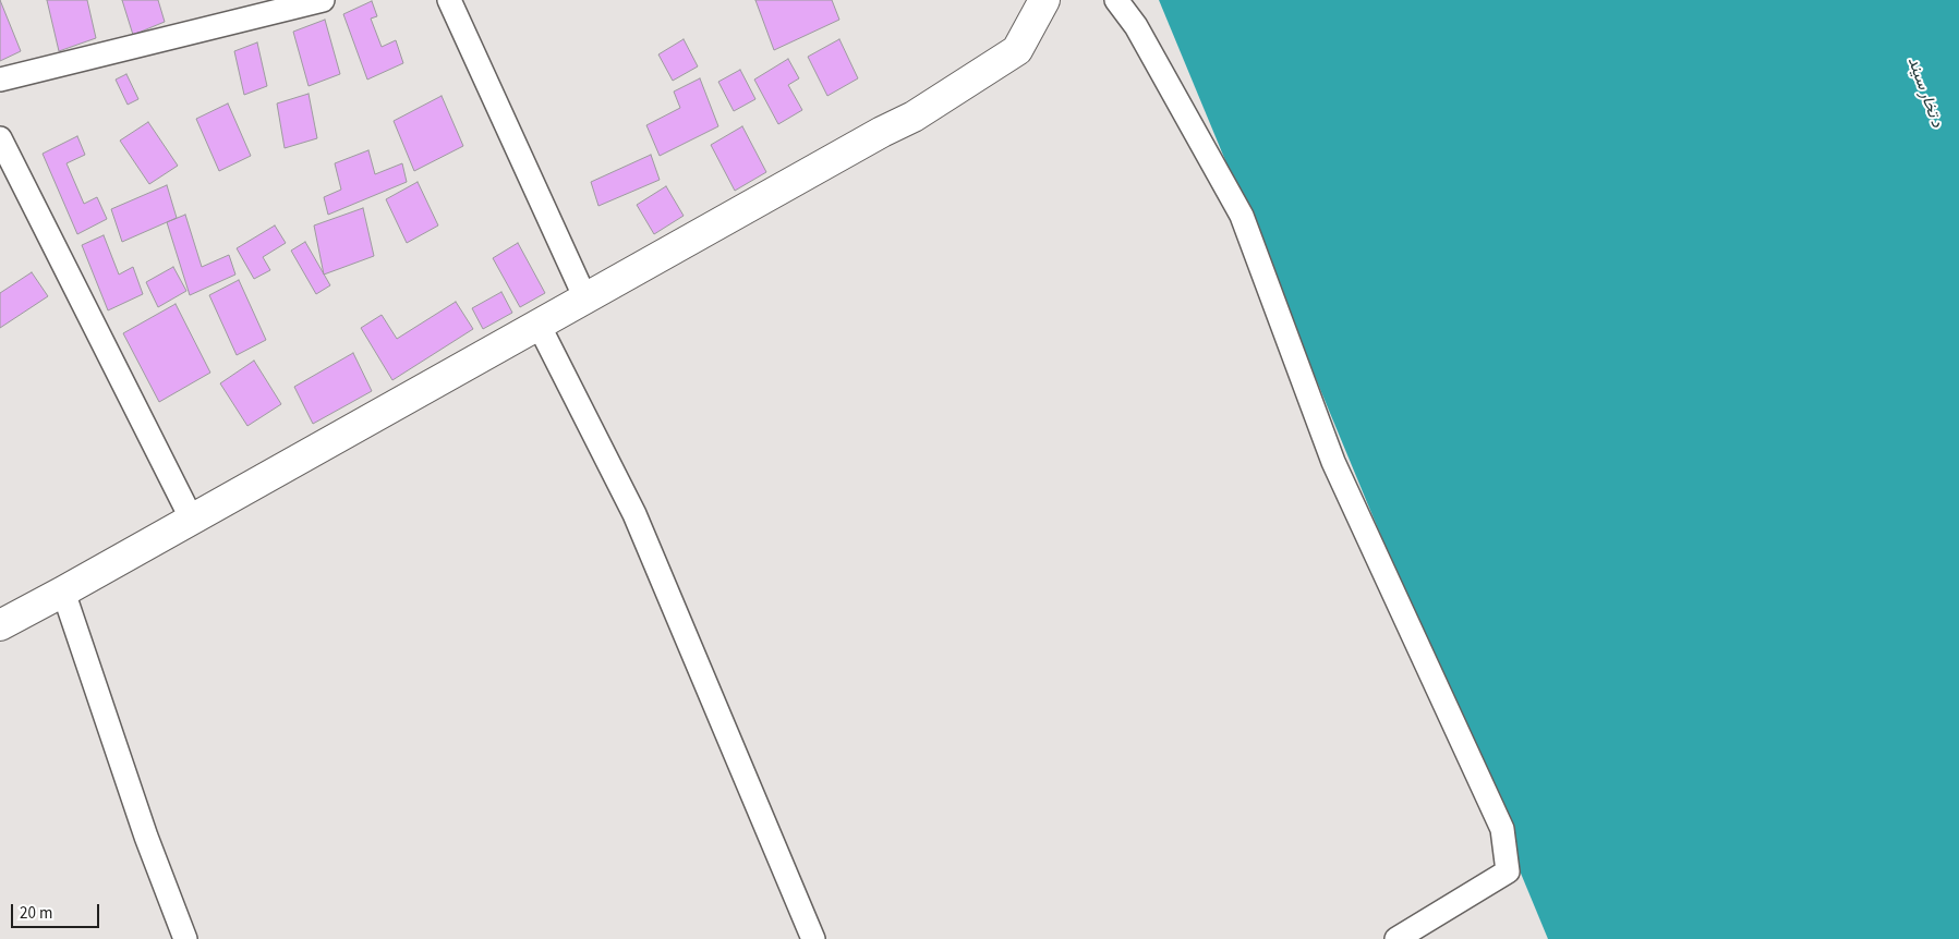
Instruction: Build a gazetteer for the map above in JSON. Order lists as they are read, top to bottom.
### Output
{
  "water": ["د تخار سیند"],
  "scale_bar": "20 m"
}
